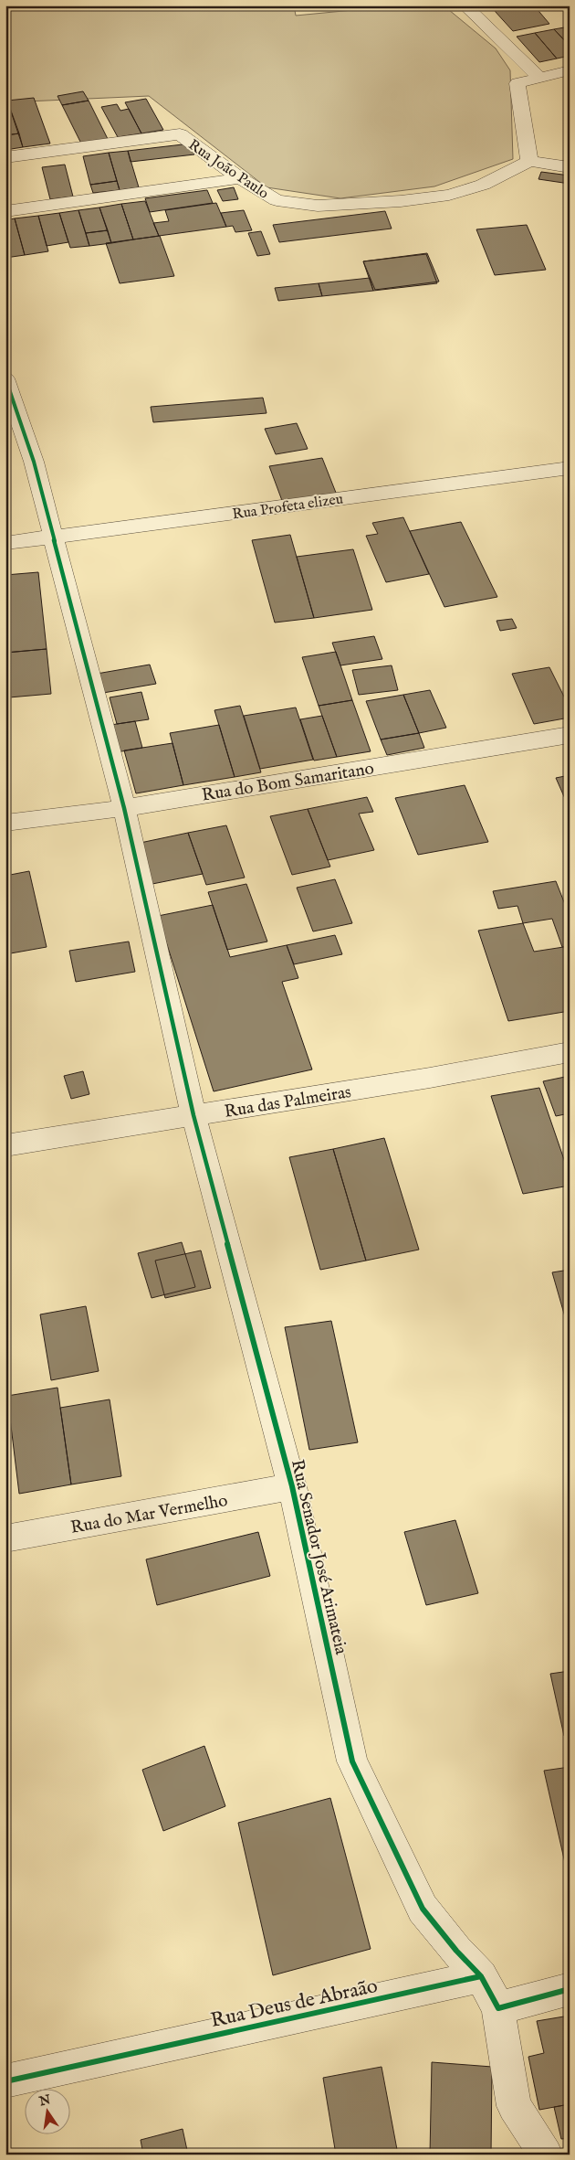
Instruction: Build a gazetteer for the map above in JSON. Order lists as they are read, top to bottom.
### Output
{
  "streets": {
    "street": [
      "Rua João Paulo",
      "Rua Profeta elizeu",
      "Rua do Bom Samaritano",
      "Rua das Palmeiras",
      "Rua do Mar Vermelho",
      "Rua Senador José Arimateia",
      "Rua Deus de Abraão"
    ]
  },
  "crossings": [
    ["Rua Profeta elizeu", "Rua Senador José Arimateia"],
    ["Rua do Bom Samaritano", "Rua Senador José Arimateia"],
    ["Rua das Palmeiras", "Rua Senador José Arimateia"],
    ["Rua do Mar Vermelho", "Rua Senador José Arimateia"],
    ["Rua Senador José Arimateia", "Rua Deus de Abraão"]
  ],
  "north": "top"
}
